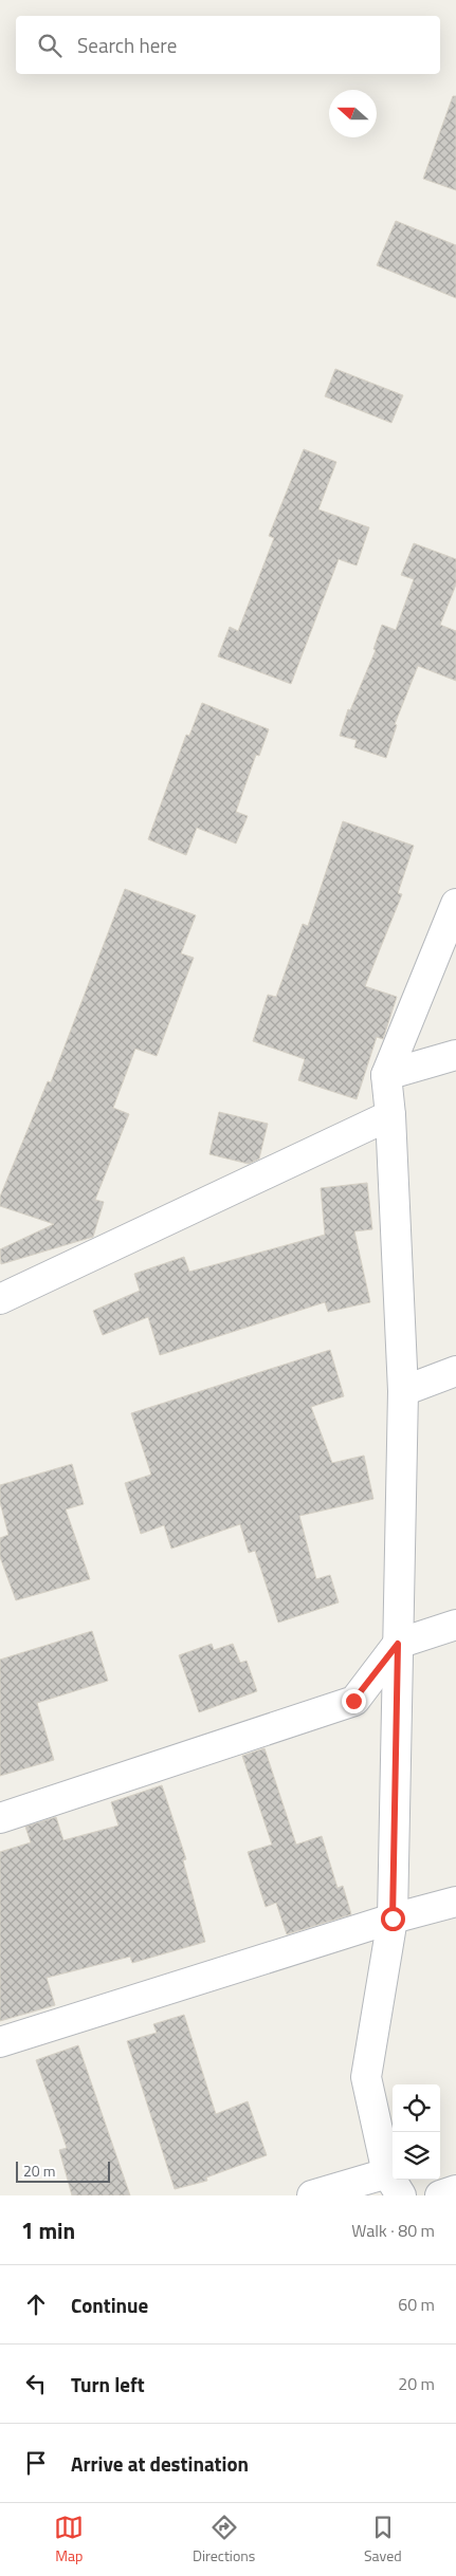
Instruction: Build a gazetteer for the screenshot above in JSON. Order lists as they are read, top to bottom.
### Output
{
  "scale_bar": "20 m",
  "north": "left",
  "page": {
    "search": "Search here",
    "scale": "20 m",
    "heading": ["1 min", "Walk · 80 m"],
    "list": [
      ["Continue", "60 m"],
      ["Turn left", "20 m"],
      "Arrive at destination"
    ],
    "nav": ["Map", "Directions", "Saved"]
  }
}
